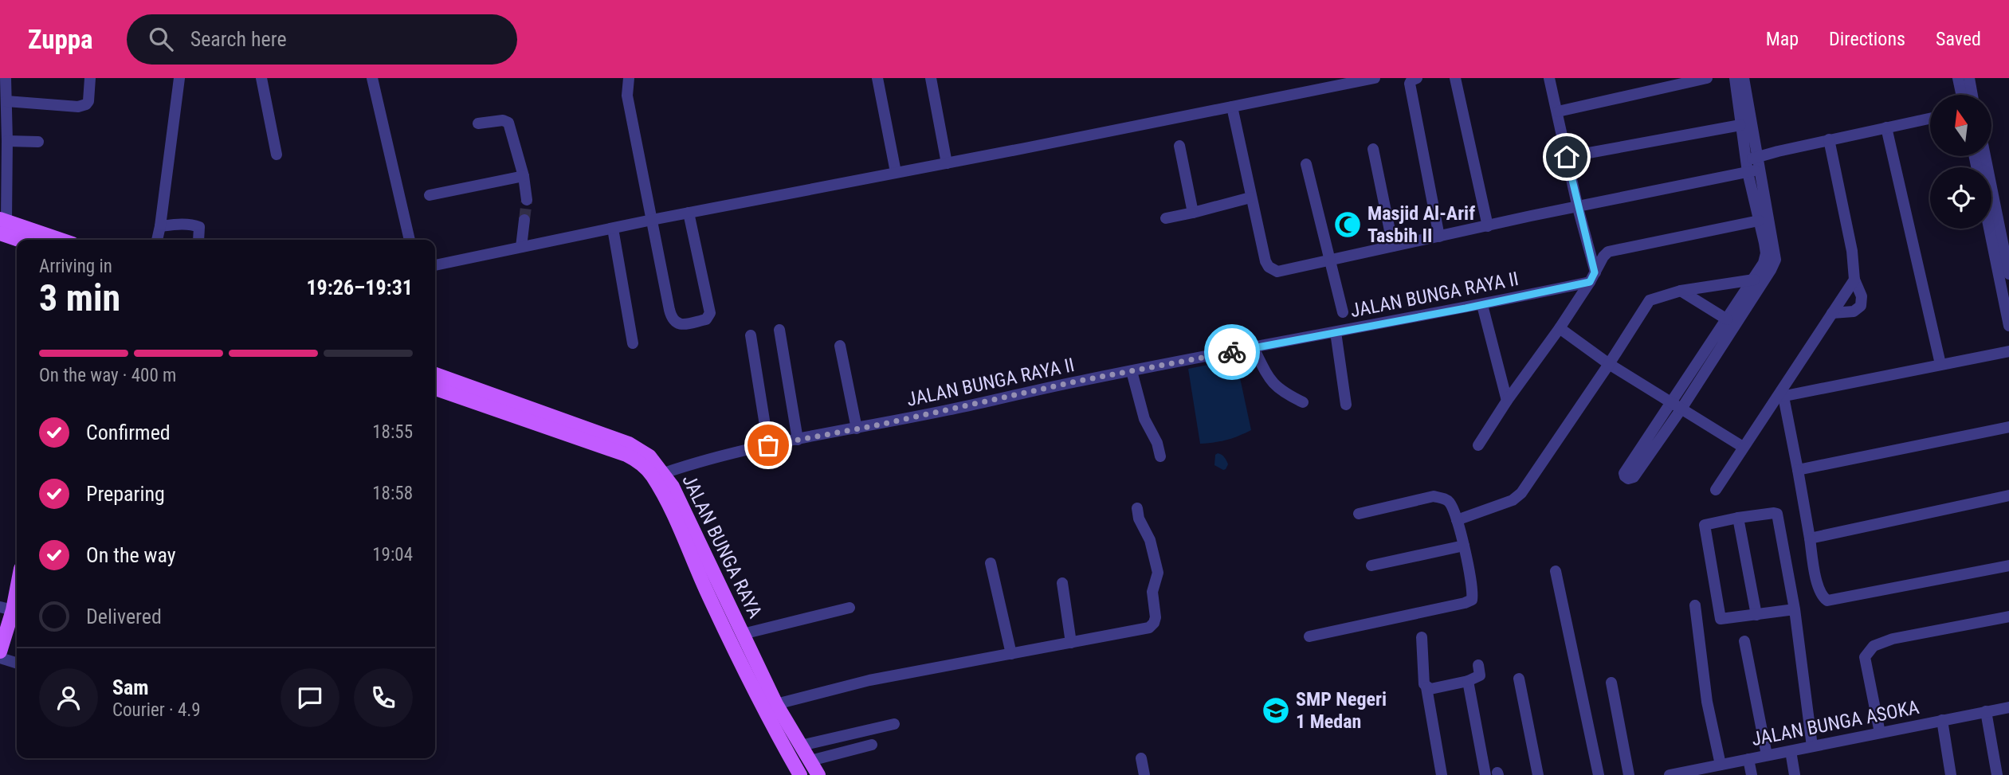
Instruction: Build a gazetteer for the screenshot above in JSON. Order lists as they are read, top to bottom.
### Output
{
  "streets": {
    "main road": ["JALAN BUNGA RAYA"],
    "street": ["JALAN BUNGA RAYA II", "JALAN BUNGA ASOKA"]
  },
  "crossings": [
    ["JALAN BUNGA RAYA II", "JALAN BUNGA RAYA"]
  ],
  "places": {
    "mosque": ["Masjid Al-Arif Tasbih II"],
    "school or university": ["SMP Negeri 1 Medan"]
  },
  "north": "top",
  "page": {
    "header": "Zuppa",
    "search": "Search here",
    "nav": ["Map", "Directions", "Saved"],
    "heading": ["3 min", "Arriving in", "19:26–19:31"],
    "panel": ["Sam", "Courier · 4.9"],
    "bar": "On the way · 400 m",
    "list": [
      ["Confirmed", "18:55"],
      ["Preparing", "18:58"],
      ["On the way", "19:04"],
      "Delivered"
    ]
  }
}
